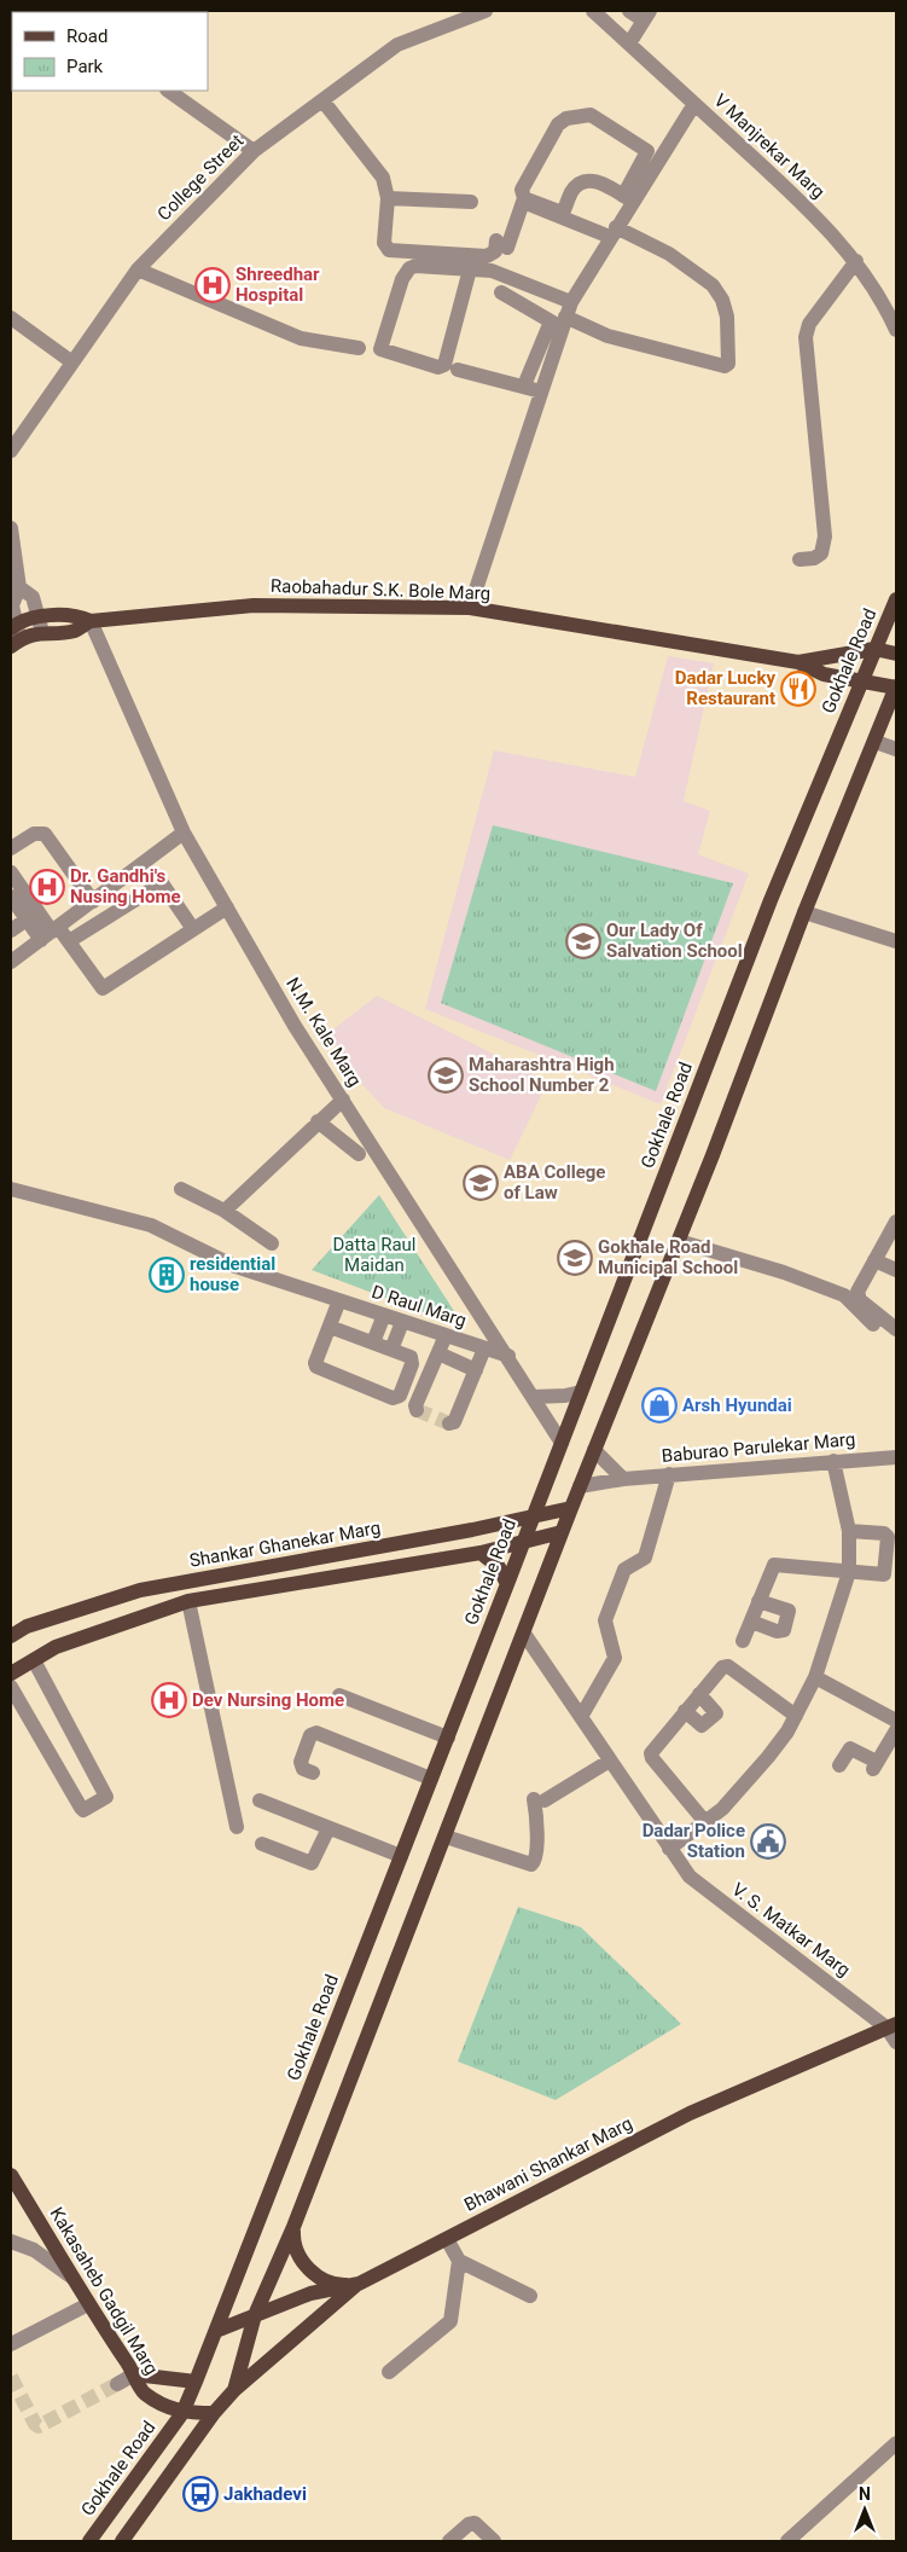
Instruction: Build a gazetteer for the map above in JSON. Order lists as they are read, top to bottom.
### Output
{
  "streets": {
    "main road": [
      "Raobahadur S.K. Bole Marg",
      "Gokhale Road",
      "Shankar Ghanekar Marg",
      "Bhawani Shankar Marg",
      "Kakasaheb Gadgil Marg"
    ],
    "street": [
      "V Manjrekar Marg",
      "College Street",
      "N.M. Kale Marg",
      "D Raul Marg",
      "Baburao Parulekar Marg",
      "V. S. Matkar Marg"
    ]
  },
  "crossings": [
    ["Raobahadur S.K. Bole Marg", "Gokhale Road"],
    ["Raobahadur S.K. Bole Marg", "N.M. Kale Marg"],
    ["Gokhale Road", "N.M. Kale Marg"],
    ["Gokhale Road", "Shankar Ghanekar Marg"],
    ["Gokhale Road", "Bhawani Shankar Marg"],
    ["Gokhale Road", "Kakasaheb Gadgil Marg"],
    ["N.M. Kale Marg", "D Raul Marg"],
    ["V. S. Matkar Marg", "Bhawani Shankar Marg"]
  ],
  "parks": ["Datta Raul Maidan"],
  "places": {
    "hospital": ["Shreedhar Hospital", "Dr. Gandhi's Nusing Home", "Dev Nursing Home"],
    "restaurant": ["Dadar Lucky Restaurant"],
    "school or university": [
      "Our Lady Of Salvation School",
      "Maharashtra High School Number 2",
      "ABA College of Law",
      "Gokhale Road Municipal School"
    ],
    "building": ["residential house"],
    "shop": ["Arsh Hyundai"],
    "public building": ["Dadar Police Station"],
    "bus stop": ["Jakhadevi"]
  },
  "legend": ["Road", "Park"],
  "north": "top"
}
